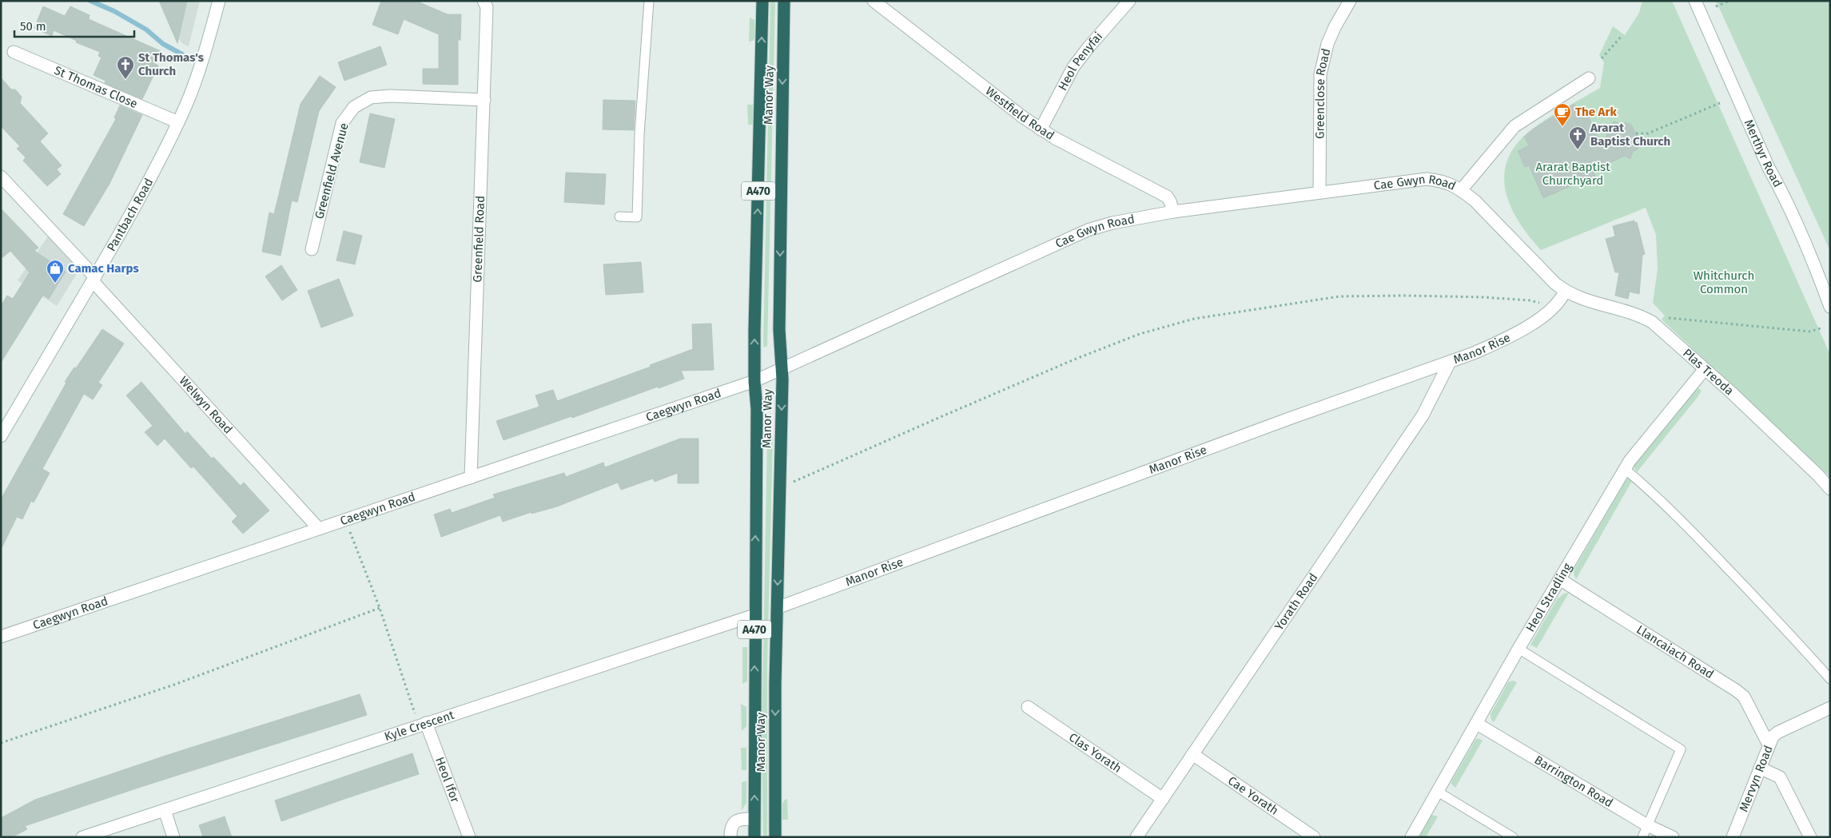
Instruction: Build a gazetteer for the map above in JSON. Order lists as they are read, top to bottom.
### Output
{
  "streets": {
    "highway": ["Manor Way", "A470"],
    "street": [
      "Heol Penyfai",
      "St Thomas Close",
      "Greenclose Road",
      "Westfield Road",
      "Merthyr Road",
      "Greenfield Avenue",
      "Cae Gwyn Road",
      "Pantbach Road",
      "Greenfield Road",
      "Manor Rise",
      "Plas Treoda",
      "Welwyn Road",
      "Caegwyn Road",
      "Heol Stradling",
      "Yorath Road",
      "Llancaiach Road",
      "Kyle Crescent",
      "Clas Yorath",
      "Mervyn Road",
      "Heol Ifor",
      "Barrington Road",
      "Cae Yorath"
    ]
  },
  "crossings": [
    ["Heol Penyfai", "Westfield Road"],
    ["St Thomas Close", "Pantbach Road"],
    ["Greenclose Road", "Cae Gwyn Road"],
    ["Manor Way", "Cae Gwyn Road"],
    ["Manor Way", "Manor Rise"],
    ["Manor Way", "Caegwyn Road"],
    ["Manor Way", "Kyle Crescent"],
    ["Westfield Road", "Cae Gwyn Road"],
    ["Greenfield Avenue", "Greenfield Road"],
    ["Cae Gwyn Road", "Manor Rise"],
    ["Cae Gwyn Road", "Plas Treoda"],
    ["Cae Gwyn Road", "Caegwyn Road"],
    ["Pantbach Road", "Welwyn Road"],
    ["Greenfield Road", "Caegwyn Road"],
    ["Manor Rise", "Plas Treoda"],
    ["Manor Rise", "Yorath Road"],
    ["Plas Treoda", "Heol Stradling"],
    ["Welwyn Road", "Caegwyn Road"],
    ["Heol Stradling", "Llancaiach Road"],
    ["Heol Stradling", "Barrington Road"],
    ["Yorath Road", "Clas Yorath"],
    ["Yorath Road", "Cae Yorath"],
    ["Llancaiach Road", "Mervyn Road"],
    ["Kyle Crescent", "Heol Ifor"]
  ],
  "parks": ["Ararat Baptist Churchyard", "Whitchurch Common"],
  "places": {
    "church": ["St Thomas's Church", "Ararat Baptist Church"],
    "cafe": ["The Ark"],
    "shop": ["Camac Harps"]
  },
  "scale_bar": "50 m"
}
